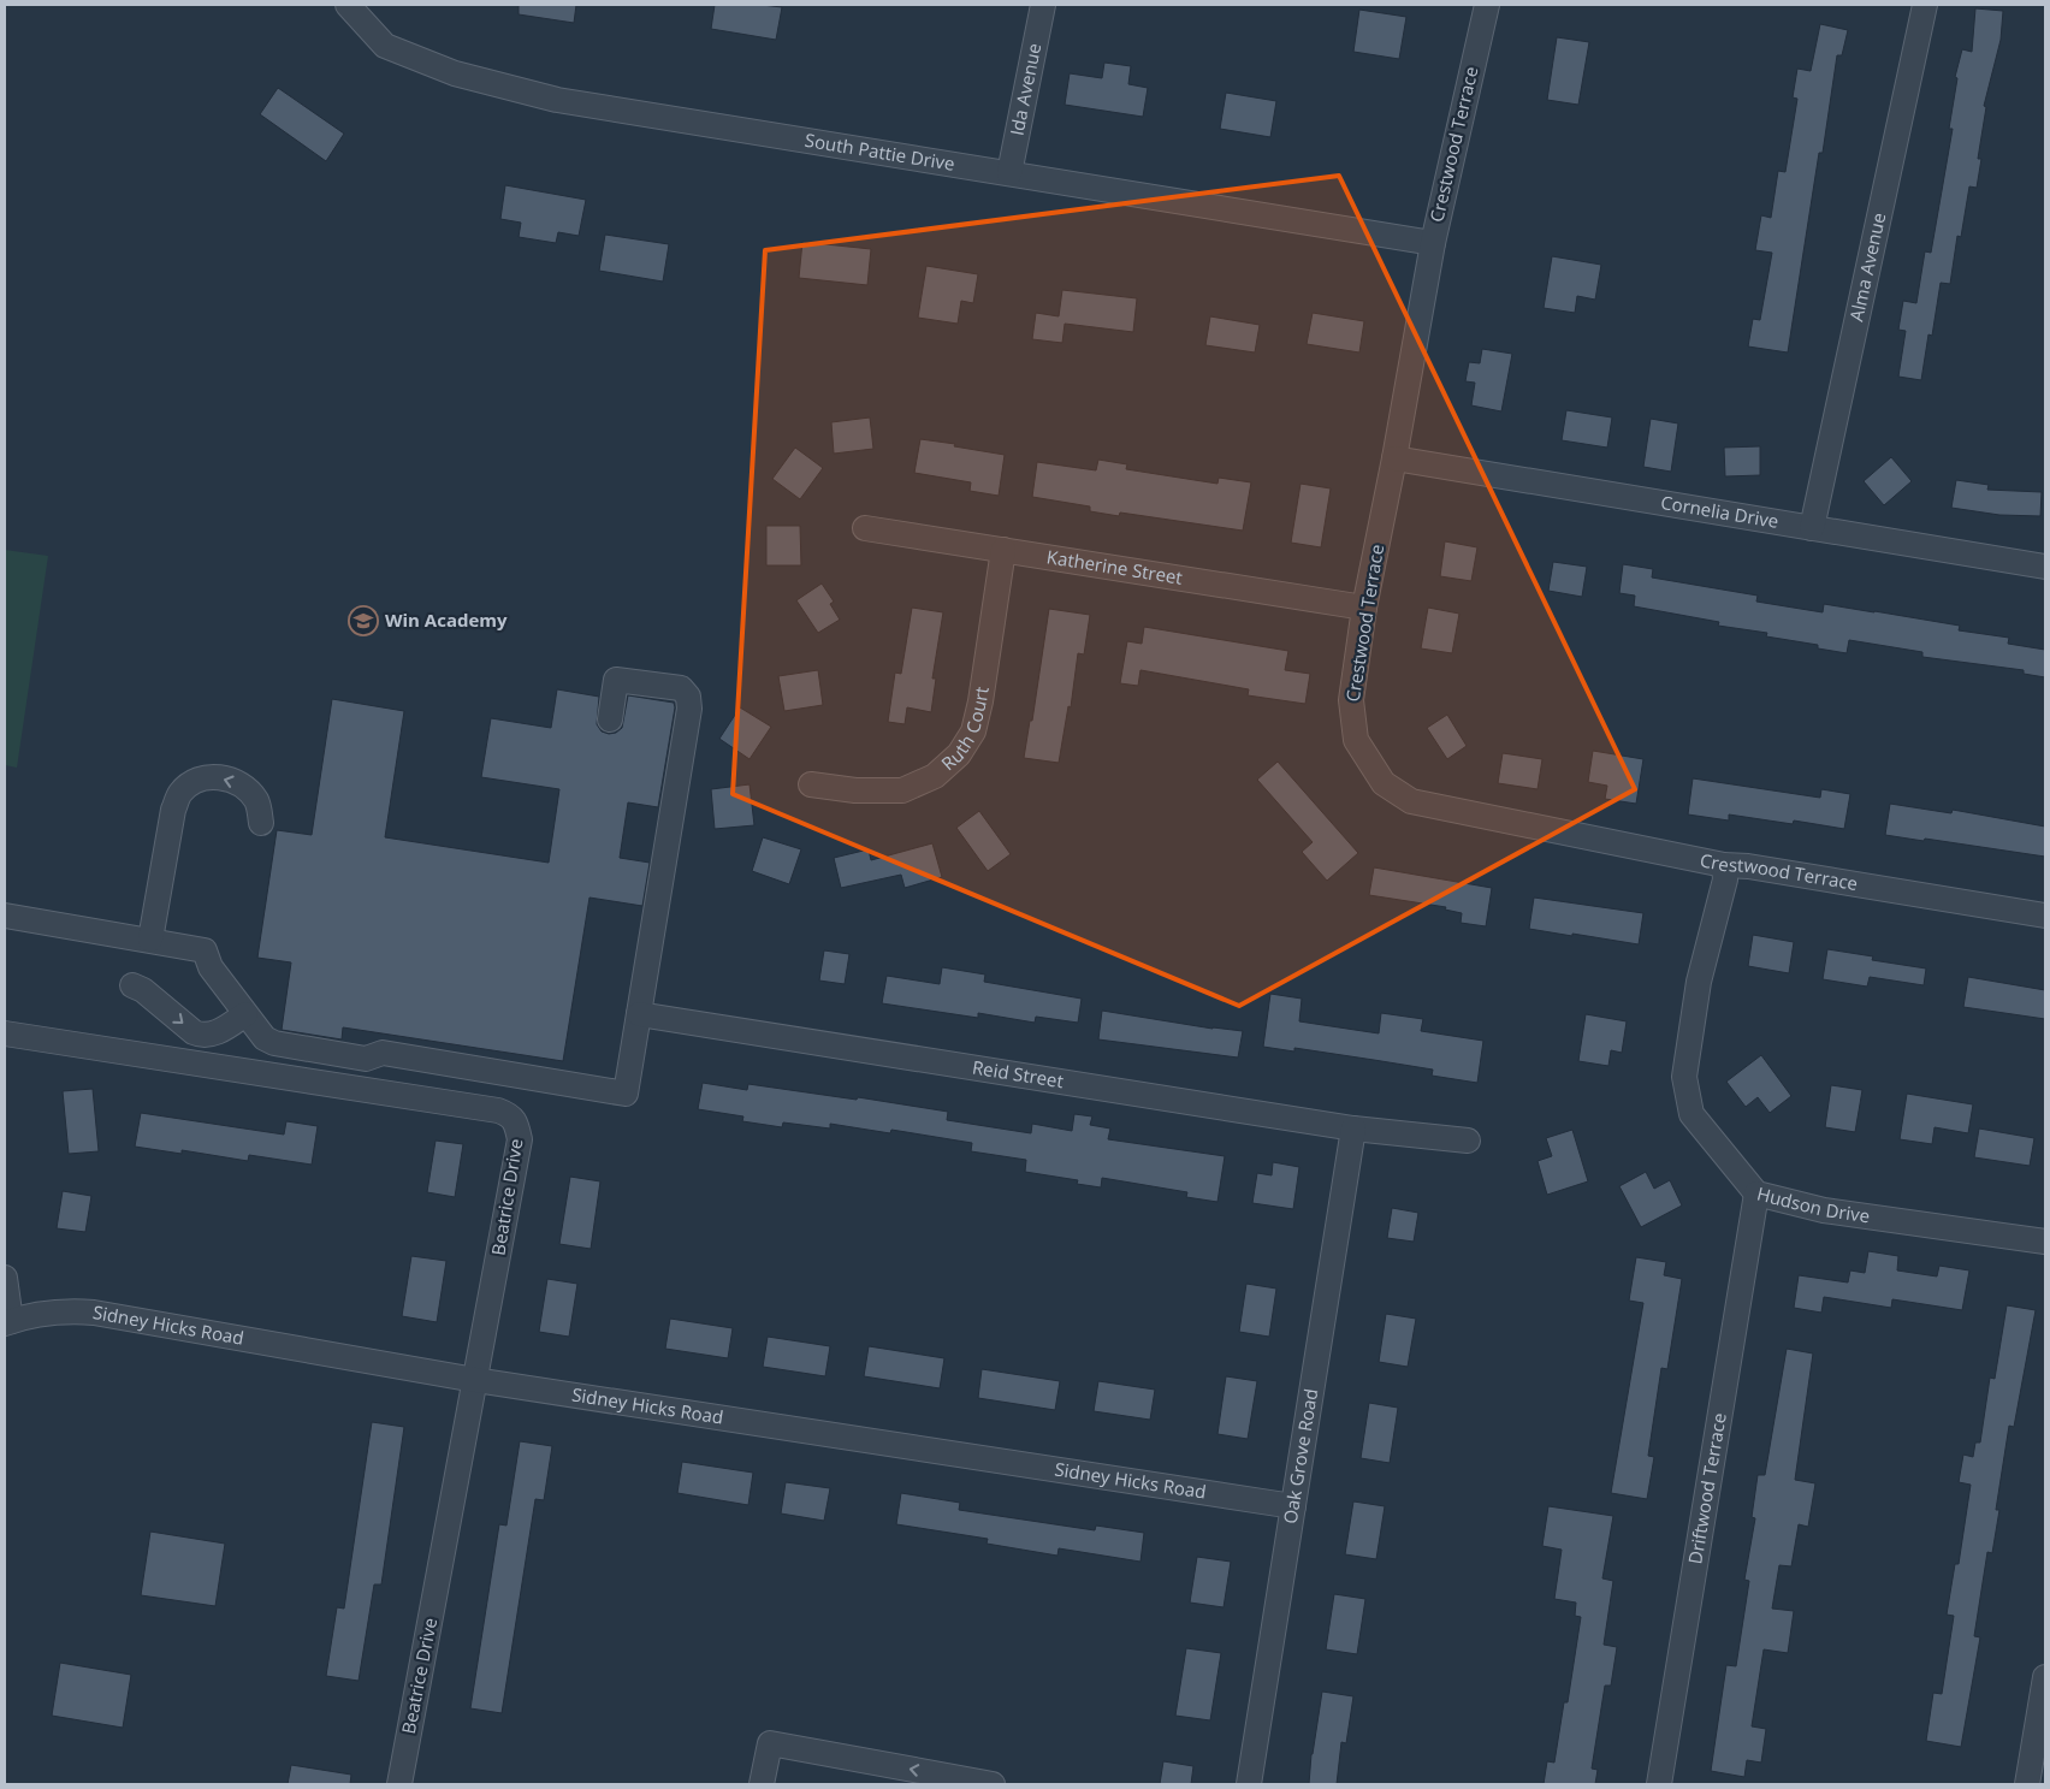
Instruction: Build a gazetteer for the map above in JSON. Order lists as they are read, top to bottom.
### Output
{
  "streets": {
    "street": [
      "Ida Avenue",
      "Crestwood Terrace",
      "South Pattie Drive",
      "Alma Avenue",
      "Cornelia Drive",
      "Katherine Street",
      "Ruth Court",
      "Reid Street",
      "Beatrice Drive",
      "Hudson Drive",
      "Sidney Hicks Road",
      "Oak Grove Road",
      "Driftwood Terrace"
    ]
  },
  "crossings": [
    ["Ida Avenue", "South Pattie Drive"],
    ["Crestwood Terrace", "South Pattie Drive"],
    ["Crestwood Terrace", "Cornelia Drive"],
    ["Crestwood Terrace", "Katherine Street"],
    ["Crestwood Terrace", "Hudson Drive"],
    ["Alma Avenue", "Cornelia Drive"],
    ["Katherine Street", "Ruth Court"],
    ["Reid Street", "Oak Grove Road"],
    ["Beatrice Drive", "Sidney Hicks Road"],
    ["Hudson Drive", "Driftwood Terrace"],
    ["Sidney Hicks Road", "Oak Grove Road"]
  ],
  "places": {
    "school or university": ["Win Academy"]
  }
}
